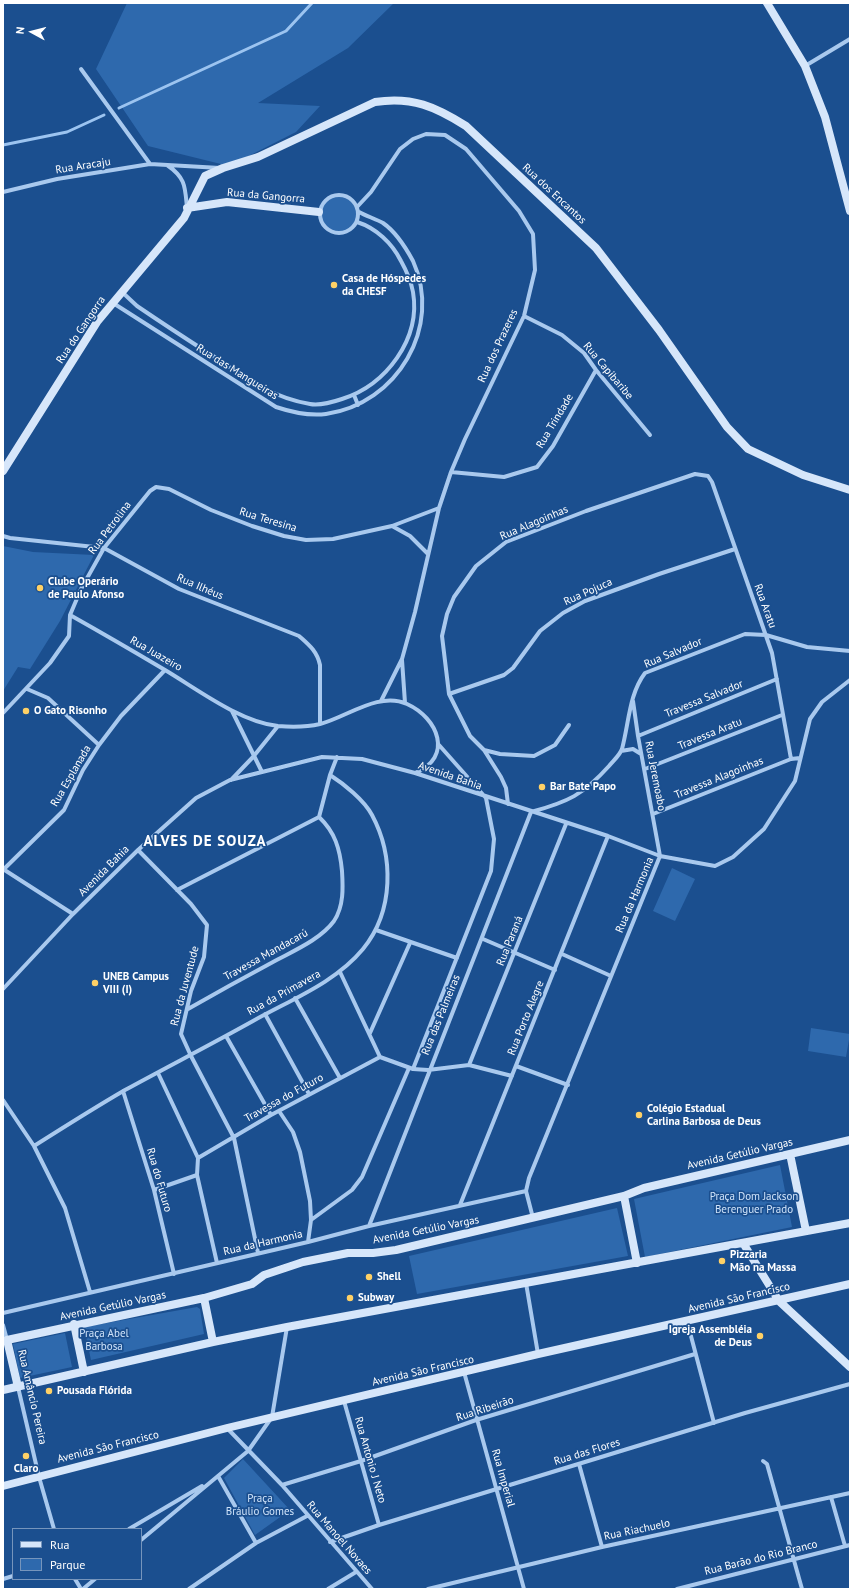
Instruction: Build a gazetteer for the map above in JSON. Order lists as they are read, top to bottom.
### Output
{
  "streets": {
    "street": [
      "Rua Aracaju",
      "Rua dos Encantos",
      "Rua da Gangorra",
      "Rua do Gangorra",
      "Rua dos Prazeres",
      "Rua Capibaribe",
      "Rua das Mangueiras",
      "Rua Trindade",
      "Rua Teresina",
      "Rua Alagoinhas",
      "Rua Petrolina",
      "Rua Ilhéus",
      "Rua Pojuca",
      "Rua Aratu",
      "Rua Salvador",
      "Rua Juazeiro",
      "Travessa Salvador",
      "Travessa Aratu",
      "Rua Esplanada",
      "Avenida Bahia",
      "Rua Jeremoabo",
      "Travessa Alagoinhas",
      "Rua da Harmonia",
      "Rua Paraná",
      "Travessa Mandacarú",
      "Rua da Juventude",
      "Rua da Primavera",
      "Rua das Palmeiras",
      "Rua Porto Alegre",
      "Travessa do Futuro",
      "Avenida Getúlio Vargas",
      "Rua do Futuro",
      "Avenida São Francisco",
      "Rua Amâncio Pereira",
      "Rua Ribeirão",
      "Rua das Flores",
      "Rua Antonio J Neto",
      "Rua Imperial",
      "Rua Riachuelo",
      "Rua Manoel Novaes",
      "Rua Barão do Rio Branco"
    ]
  },
  "crossings": [
    ["Rua Aracaju", "Rua dos Encantos"],
    ["Rua dos Encantos", "Rua da Gangorra"],
    ["Rua dos Encantos", "Rua do Gangorra"],
    ["Rua da Gangorra", "Rua do Gangorra"],
    ["Rua da Gangorra", "Rua dos Prazeres"],
    ["Rua da Gangorra", "Rua das Mangueiras"],
    ["Rua do Gangorra", "Rua das Mangueiras"],
    ["Rua dos Prazeres", "Rua Capibaribe"],
    ["Rua dos Prazeres", "Rua das Mangueiras"],
    ["Rua dos Prazeres", "Rua Trindade"],
    ["Rua dos Prazeres", "Rua Teresina"],
    ["Rua dos Prazeres", "Rua Juazeiro"],
    ["Rua Capibaribe", "Rua Trindade"],
    ["Rua Teresina", "Rua Petrolina"],
    ["Rua Alagoinhas", "Rua Pojuca"],
    ["Rua Alagoinhas", "Rua Aratu"],
    ["Rua Alagoinhas", "Avenida Bahia"],
    ["Rua Petrolina", "Rua Ilhéus"],
    ["Rua Petrolina", "Rua Juazeiro"],
    ["Rua Ilhéus", "Rua Juazeiro"],
    ["Rua Pojuca", "Rua Aratu"],
    ["Rua Aratu", "Rua Salvador"],
    ["Rua Aratu", "Travessa Salvador"],
    ["Rua Aratu", "Travessa Aratu"],
    ["Rua Aratu", "Travessa Alagoinhas"],
    ["Rua Salvador", "Avenida Bahia"],
    ["Rua Salvador", "Rua Jeremoabo"],
    ["Rua Salvador", "Rua das Palmeiras"],
    ["Rua Juazeiro", "Rua Esplanada"],
    ["Rua Juazeiro", "Avenida Bahia"],
    ["Travessa Salvador", "Rua Jeremoabo"],
    ["Travessa Aratu", "Rua Jeremoabo"],
    ["Avenida Bahia", "Rua Jeremoabo"],
    ["Avenida Bahia", "Rua da Harmonia"],
    ["Avenida Bahia", "Rua Paraná"],
    ["Avenida Bahia", "Rua da Juventude"],
    ["Avenida Bahia", "Rua das Palmeiras"],
    ["Avenida Bahia", "Rua Porto Alegre"],
    ["Rua Jeremoabo", "Travessa Alagoinhas"],
    ["Rua Jeremoabo", "Rua da Harmonia"],
    ["Travessa Alagoinhas", "Rua da Harmonia"],
    ["Rua da Harmonia", "Rua da Juventude"],
    ["Rua da Harmonia", "Rua das Palmeiras"],
    ["Rua da Harmonia", "Rua Porto Alegre"],
    ["Rua da Harmonia", "Rua do Futuro"],
    ["Travessa Mandacarú", "Rua da Juventude"],
    ["Rua da Juventude", "Rua da Primavera"],
    ["Rua da Juventude", "Travessa do Futuro"],
    ["Rua da Primavera", "Rua do Futuro"],
    ["Avenida Getúlio Vargas", "Rua Amâncio Pereira"],
    ["Avenida São Francisco", "Rua Amâncio Pereira"],
    ["Avenida São Francisco", "Rua Antonio J Neto"],
    ["Avenida São Francisco", "Rua Imperial"],
    ["Avenida São Francisco", "Rua Manoel Novaes"],
    ["Rua Ribeirão", "Rua Antonio J Neto"],
    ["Rua Ribeirão", "Rua Imperial"],
    ["Rua Ribeirão", "Rua Manoel Novaes"],
    ["Rua das Flores", "Rua Antonio J Neto"],
    ["Rua das Flores", "Rua Imperial"],
    ["Rua das Flores", "Rua Manoel Novaes"],
    ["Rua Imperial", "Rua Riachuelo"]
  ],
  "districts": ["ALVES DE SOUZA"],
  "parks": ["Praça Dom Jackson Berenguer Prado", "Praça Abel Barbosa", "Praça Bráulio Gomes"],
  "places": [
    "Casa de Hóspedes da CHESF",
    "Clube Operário de Paulo Afonso",
    "O Gato Risonho",
    "Bar Bate Papo",
    "UNEB Campus VIII (I)",
    "Colégio Estadual Carlina Barbosa de Deus",
    "Pizzaria Mão na Massa",
    "Shell",
    "Subway",
    "Igreja Assembléia de Deus",
    "Pousada Flórida",
    "Claro"
  ],
  "legend": ["Rua", "Parque"],
  "north": "left"
}
